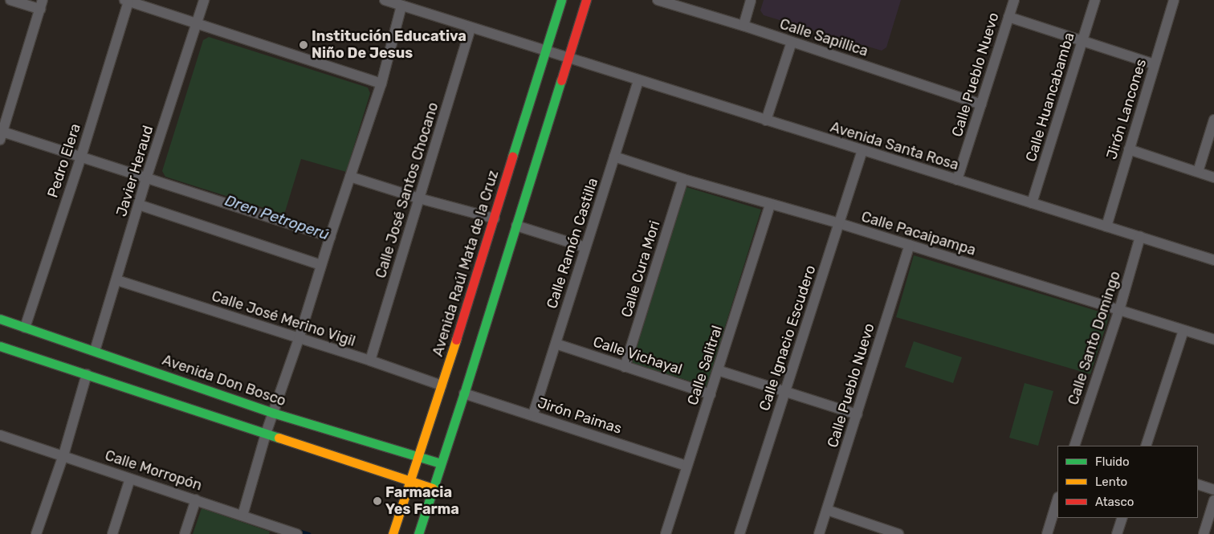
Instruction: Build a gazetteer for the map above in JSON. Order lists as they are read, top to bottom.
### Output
{
  "streets": {
    "main road": ["Avenida Raúl Mata de la Cruz", "Avenida Don Bosco"],
    "street": [
      "Calle Sapillica",
      "Calle Pueblo Nuevo",
      "Calle Huancabamba",
      "Jirón Lancones",
      "Avenida Santa Rosa",
      "Pedro Elera",
      "Javier Heraud",
      "Calle José Santos Chocano",
      "Calle Pacaipampa",
      "Calle Ramón Castilla",
      "Calle Cura Mori",
      "Calle José Merino Vigil",
      "Calle Ignacio Escudero",
      "Calle Santo Domingo",
      "Calle Vichayal",
      "Calle Salitral",
      "Jirón Paimas",
      "Calle Morropón"
    ]
  },
  "crossings": [
    ["Calle Sapillica", "Calle Pueblo Nuevo"],
    ["Calle Pueblo Nuevo", "Avenida Santa Rosa"],
    ["Calle Pueblo Nuevo", "Calle Pacaipampa"],
    ["Calle Huancabamba", "Avenida Santa Rosa"],
    ["Jirón Lancones", "Avenida Santa Rosa"],
    ["Avenida Santa Rosa", "Calle José Santos Chocano"],
    ["Avenida Santa Rosa", "Calle Ramón Castilla"],
    ["Avenida Santa Rosa", "Avenida Raúl Mata de la Cruz"],
    ["Avenida Santa Rosa", "Calle Ignacio Escudero"],
    ["Avenida Santa Rosa", "Calle Santo Domingo"],
    ["Pedro Elera", "Avenida Don Bosco"],
    ["Javier Heraud", "Calle José Merino Vigil"],
    ["Javier Heraud", "Avenida Don Bosco"],
    ["Calle José Santos Chocano", "Calle José Merino Vigil"],
    ["Calle Pacaipampa", "Calle Ramón Castilla"],
    ["Calle Pacaipampa", "Calle Cura Mori"],
    ["Calle Pacaipampa", "Calle Ignacio Escudero"],
    ["Calle Pacaipampa", "Calle Santo Domingo"],
    ["Calle Pacaipampa", "Calle Salitral"],
    ["Calle Ramón Castilla", "Calle Vichayal"],
    ["Calle Ramón Castilla", "Jirón Paimas"],
    ["Avenida Raúl Mata de la Cruz", "Calle José Merino Vigil"],
    ["Avenida Raúl Mata de la Cruz", "Avenida Don Bosco"],
    ["Calle Cura Mori", "Calle Vichayal"],
    ["Calle Vichayal", "Calle Salitral"],
    ["Calle Salitral", "Jirón Paimas"]
  ],
  "water": ["Dren Petroperú"],
  "places": ["Institución Educativa Niño De Jesus", "Farmacia Yes Farma"],
  "legend": ["Fluido", "Lento", "Atasco"]
}
